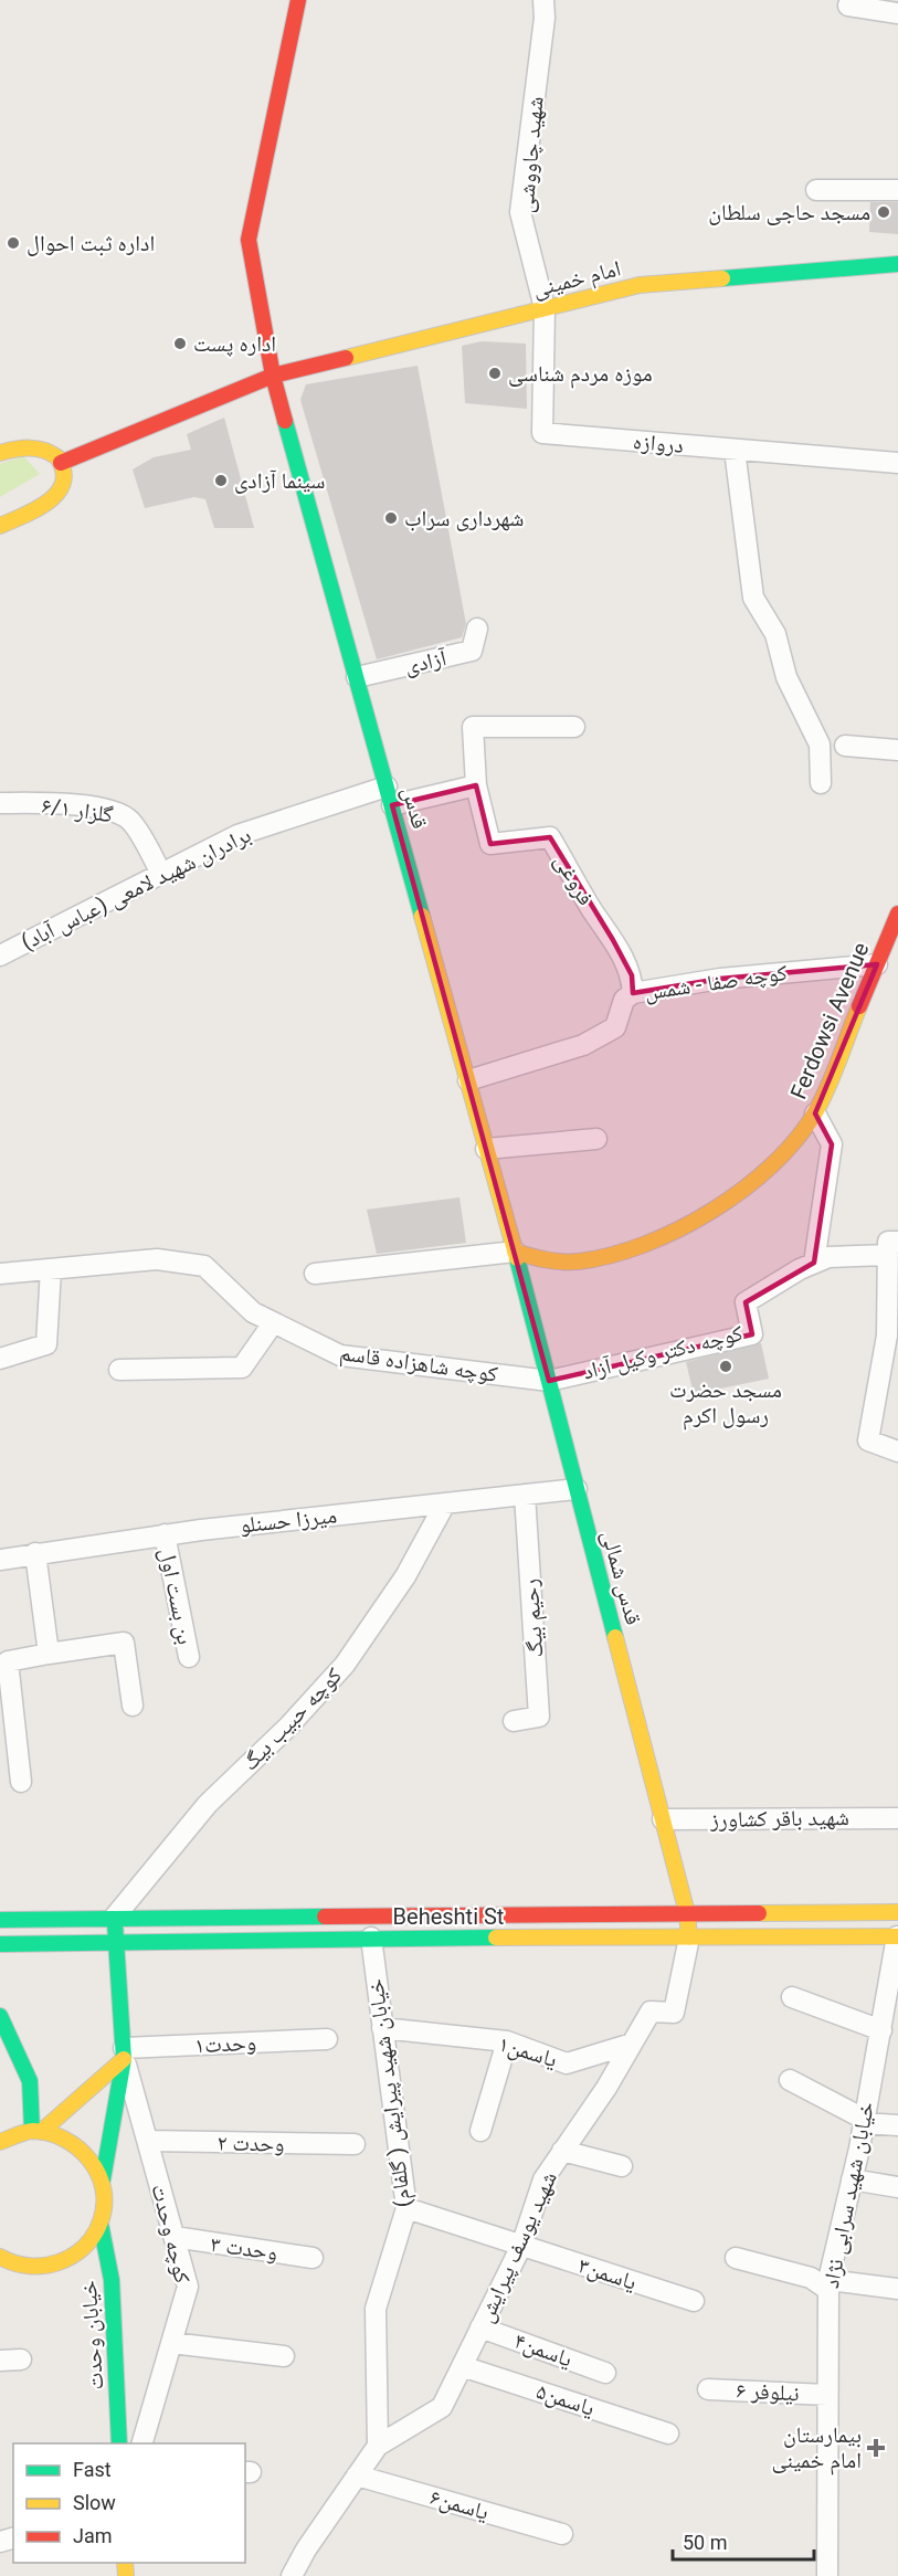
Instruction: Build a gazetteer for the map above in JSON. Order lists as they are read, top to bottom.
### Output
{
  "streets": {
    "main road": [
      "امام خمینی",
      "قدس",
      "Ferdowsi Avenue",
      "قدس شمالی",
      "Beheshti St",
      "خیابان وحدت"
    ],
    "street": [
      "شهید چاووشی",
      "دروازه",
      "آزادی",
      "گلزار ۶/۱",
      "فروغی",
      "برادران شهید لامعی (عباس آباد)",
      "کوچه صفا - شمس",
      "کوچه دکتر وکیل آزاد",
      "کوچه شاهزاده قاسم",
      "میرزا حسنلو",
      "بن بست اول",
      "رحیم بیگ",
      "کوچه حبیب بیگ",
      "شهید باقر کشاورز",
      "وحدت۱",
      "یاسمن۱",
      "خیابان شهید پیرایش ( گلفام)",
      "وحدت ۲",
      "خیابان شهید سرابی نژاد",
      "کوچه وحدت",
      "شهید یوسف پیرایش",
      "وحدت ۳",
      "یاسمن۳",
      "یاسمن۴",
      "نیلوفر ۶",
      "یاسمن۵",
      "یاسمن۶"
    ]
  },
  "crossings": [
    ["شهید چاووشی", "امام خمینی"],
    ["شهید چاووشی", "دروازه"],
    ["امام خمینی", "دروازه"],
    ["امام خمینی", "قدس"],
    ["آزادی", "قدس"],
    ["قدس", "برادران شهید لامعی (عباس آباد)"],
    ["قدس", "کوچه صفا - شمس"],
    ["قدس", "Ferdowsi Avenue"],
    ["قدس", "قدس شمالی"],
    ["گلزار ۶/۱", "برادران شهید لامعی (عباس آباد)"],
    ["فروغی", "کوچه صفا - شمس"],
    ["کوچه صفا - شمس", "Ferdowsi Avenue"],
    ["Ferdowsi Avenue", "قدس شمالی"],
    ["کوچه دکتر وکیل آزاد", "کوچه شاهزاده قاسم"],
    ["کوچه دکتر وکیل آزاد", "قدس شمالی"],
    ["کوچه شاهزاده قاسم", "قدس شمالی"],
    ["میرزا حسنلو", "قدس شمالی"],
    ["میرزا حسنلو", "بن بست اول"],
    ["میرزا حسنلو", "رحیم بیگ"],
    ["میرزا حسنلو", "کوچه حبیب بیگ"],
    ["قدس شمالی", "شهید باقر کشاورز"],
    ["قدس شمالی", "Beheshti St"],
    ["قدس شمالی", "شهید یوسف پیرایش"],
    ["کوچه حبیب بیگ", "Beheshti St"],
    ["Beheshti St", "خیابان شهید پیرایش ( گلفام)"],
    ["Beheshti St", "خیابان شهید سرابی نژاد"],
    ["Beheshti St", "شهید یوسف پیرایش"],
    ["وحدت۱", "کوچه وحدت"],
    ["یاسمن۱", "خیابان شهید پیرایش ( گلفام)"],
    ["یاسمن۱", "شهید یوسف پیرایش"],
    ["خیابان شهید پیرایش ( گلفام)", "شهید یوسف پیرایش"],
    ["خیابان شهید پیرایش ( گلفام)", "یاسمن۳"],
    ["وحدت ۲", "کوچه وحدت"],
    ["خیابان شهید سرابی نژاد", "نیلوفر ۶"],
    ["کوچه وحدت", "وحدت ۳"],
    ["شهید یوسف پیرایش", "یاسمن۳"],
    ["شهید یوسف پیرایش", "یاسمن۴"],
    ["شهید یوسف پیرایش", "یاسمن۵"]
  ],
  "places": {
    "other": [
      "مسجد حاجی سلطان",
      "اداره ثبت احوال",
      "اداره پست",
      "موزه مردم شناسی",
      "سینما آزادی",
      "شهرداری سراب",
      "مسجد حضرت رسول اکرم"
    ],
    "health": ["بیمارستان امام خمینی"]
  },
  "legend": ["Fast", "Slow", "Jam"],
  "scale_bar": "50 m"
}
